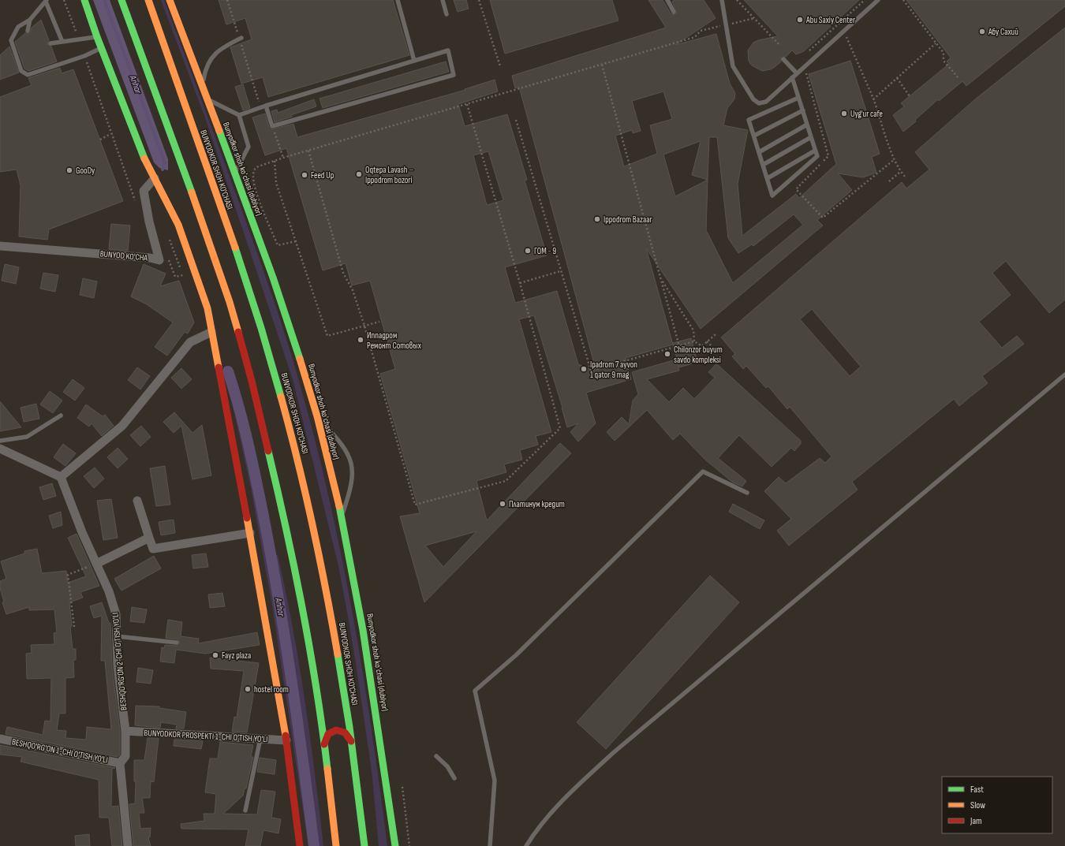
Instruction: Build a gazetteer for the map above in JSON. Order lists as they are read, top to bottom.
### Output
{
  "streets": {
    "main road": ["Bunyodkor shoh koʻchasi (dublyor)", "BUNYODKOR SHOH KO'CHASI"],
    "street": [
      "BUNYOD KO'CHA",
      "BESHQO'RG'ON 2-CHI O'TISH YO'LI",
      "BUNYODKOR PROSPEKTI 1-CHI O'TISH YO'LI",
      "BESHQO'RG'ON 1-CHI O'TISH YO'LI"
    ]
  },
  "crossings": [
    ["BESHQO'RG'ON 2-CHI O'TISH YO'LI", "BUNYODKOR PROSPEKTI 1-CHI O'TISH YO'LI"],
    ["BESHQO'RG'ON 2-CHI O'TISH YO'LI", "BESHQO'RG'ON 1-CHI O'TISH YO'LI"]
  ],
  "water": ["Anhor"],
  "places": [
    "Abu Saxiy Center",
    "Абу Сахий",
    "Uyg'ur cafe",
    "GooDy",
    "Oqtepa Lavash – Ippodrom bozori",
    "Feed Up",
    "Ippodrom Bazaar",
    "ГОМ - 9",
    "Иппадром Ремонт Сотовых",
    "Chilonzor buyum savdo kompleksi",
    "Ipadrom 7 ayvon 1 qator 9 mag",
    "Платинум кредит",
    "Fayz plaza",
    "hostel room"
  ],
  "legend": ["Fast", "Slow", "Jam"]
}
